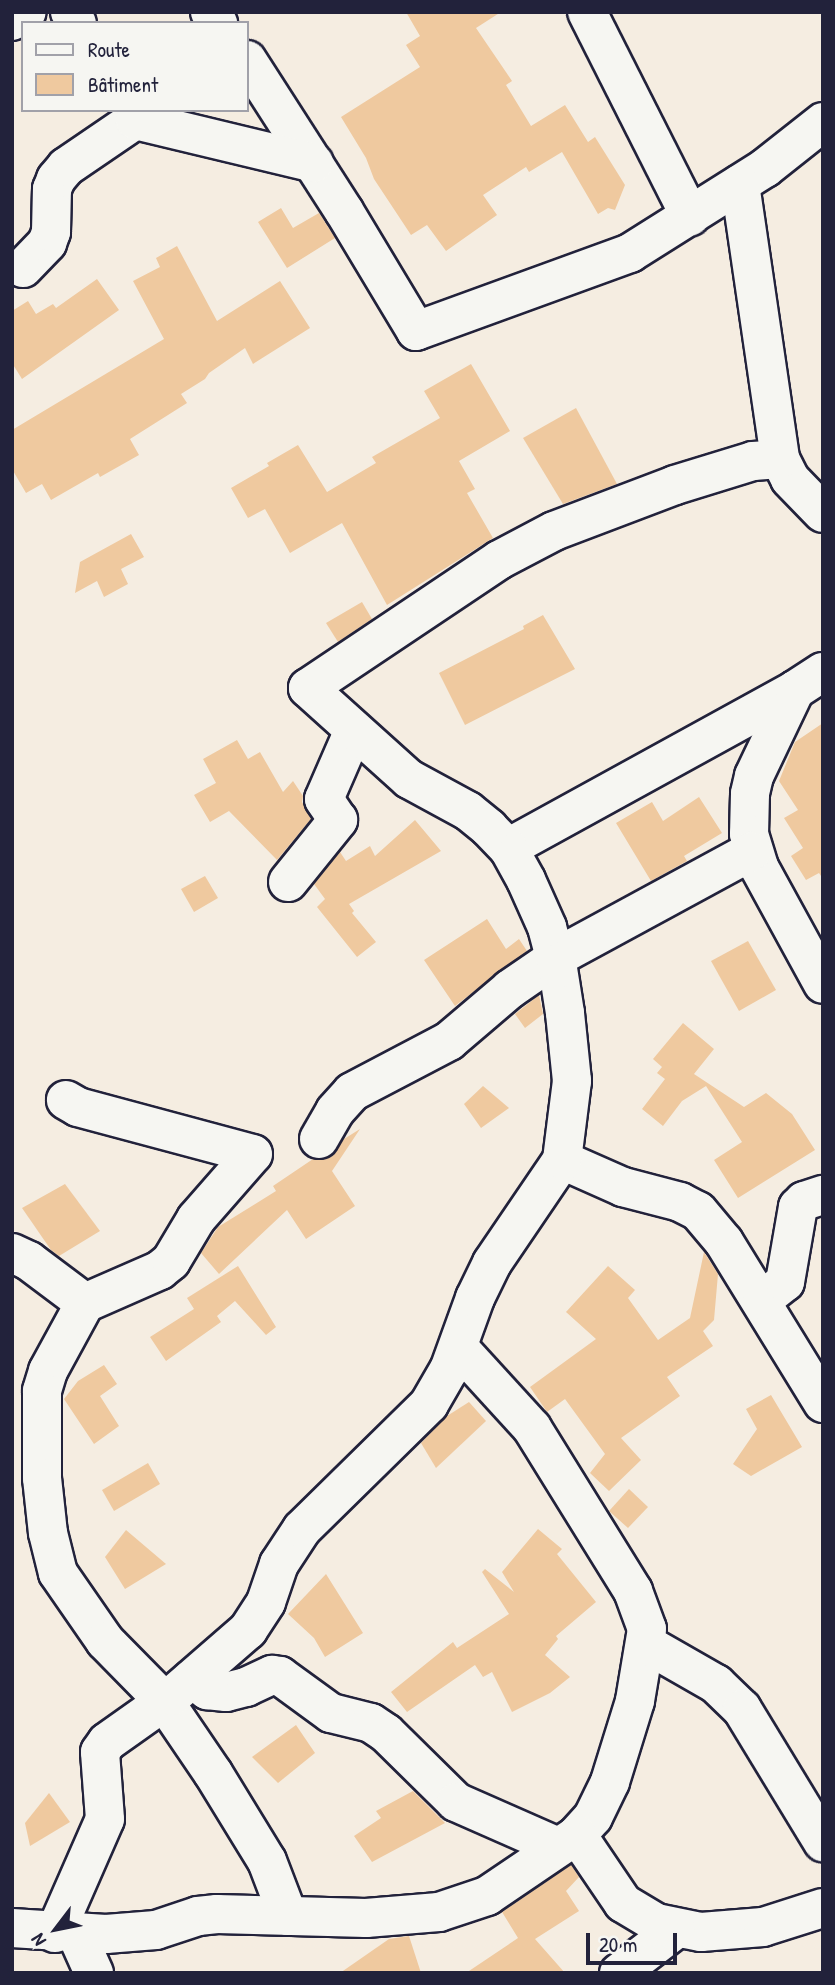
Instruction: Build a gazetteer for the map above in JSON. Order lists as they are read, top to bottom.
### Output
{
  "legend": ["Route", "Bâtiment"],
  "scale_bar": "20 m",
  "north": "bottom left"
}
